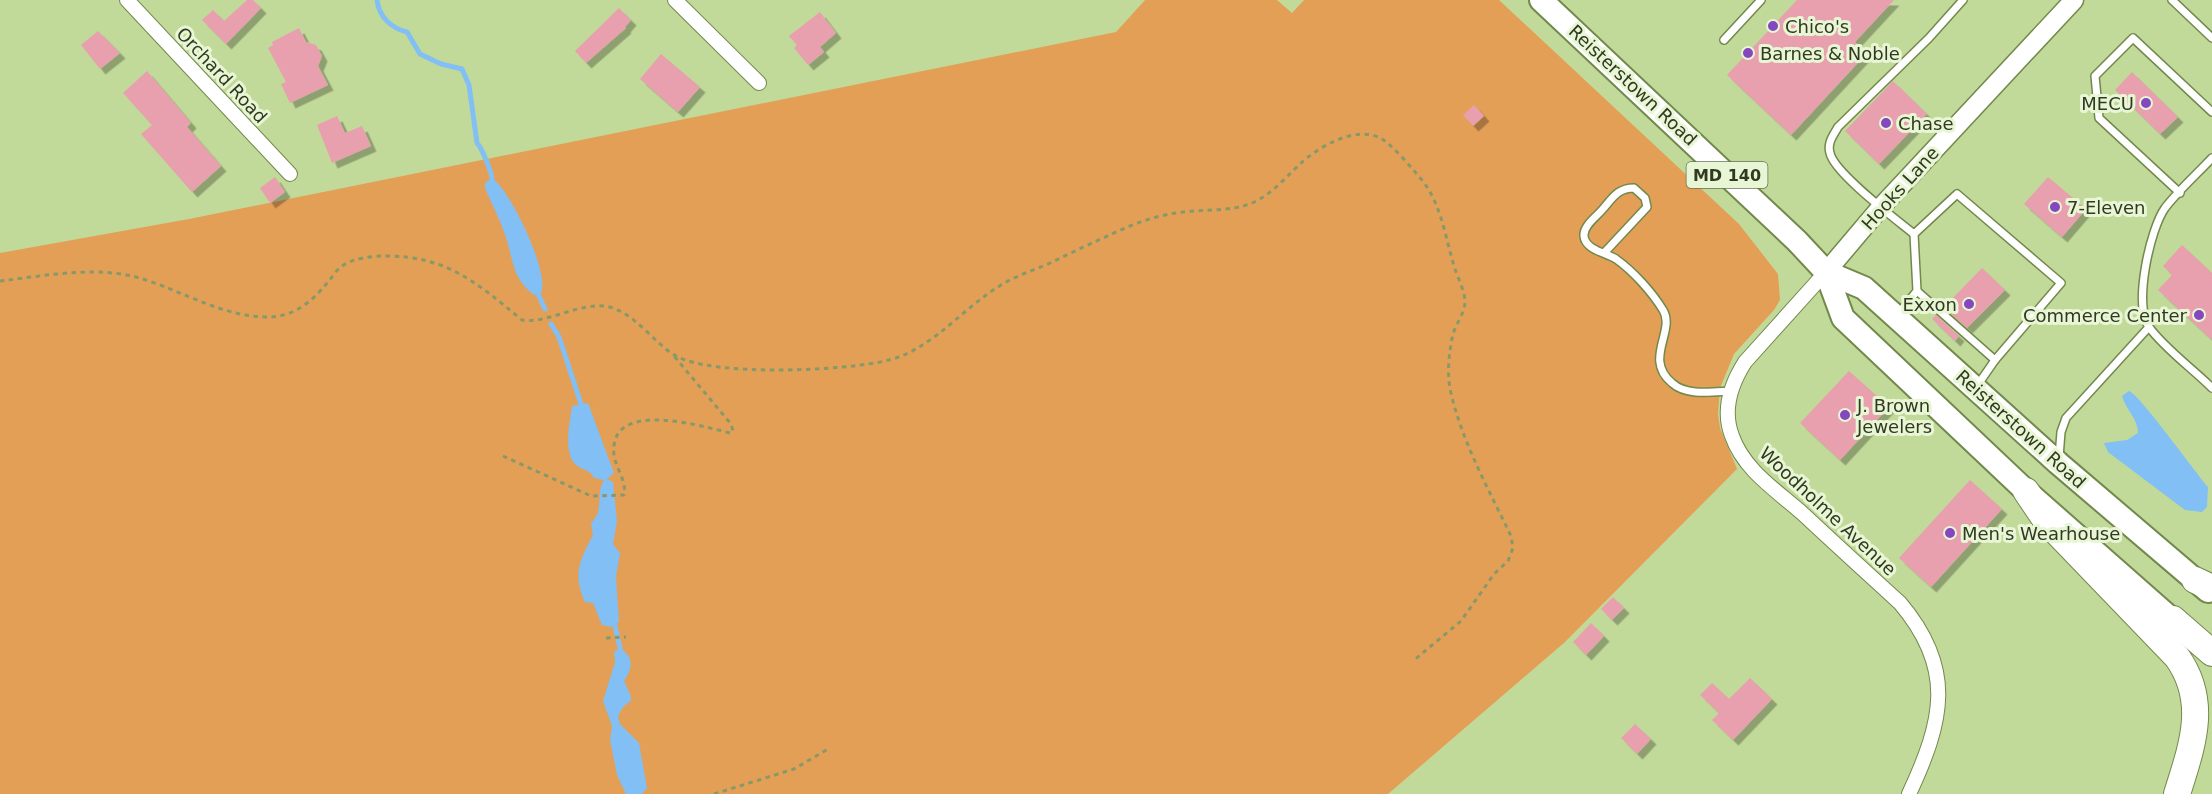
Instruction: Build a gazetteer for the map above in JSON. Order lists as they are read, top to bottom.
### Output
{
  "streets": {
    "main road": ["Reisterstown Road", "MD 140"],
    "street": ["Orchard Road", "Hooks Lane", "Woodholme Avenue"]
  },
  "crossings": [
    ["Reisterstown Road", "Hooks Lane"],
    ["Reisterstown Road", "Woodholme Avenue"],
    ["Hooks Lane", "Woodholme Avenue"]
  ],
  "places": [
    "Chico's",
    "Barnes & Noble",
    "MECU",
    "Chase",
    "7-Eleven",
    "Exxon",
    "Commerce Center",
    "J. Brown Jewelers",
    "Men's Wearhouse"
  ]
}
